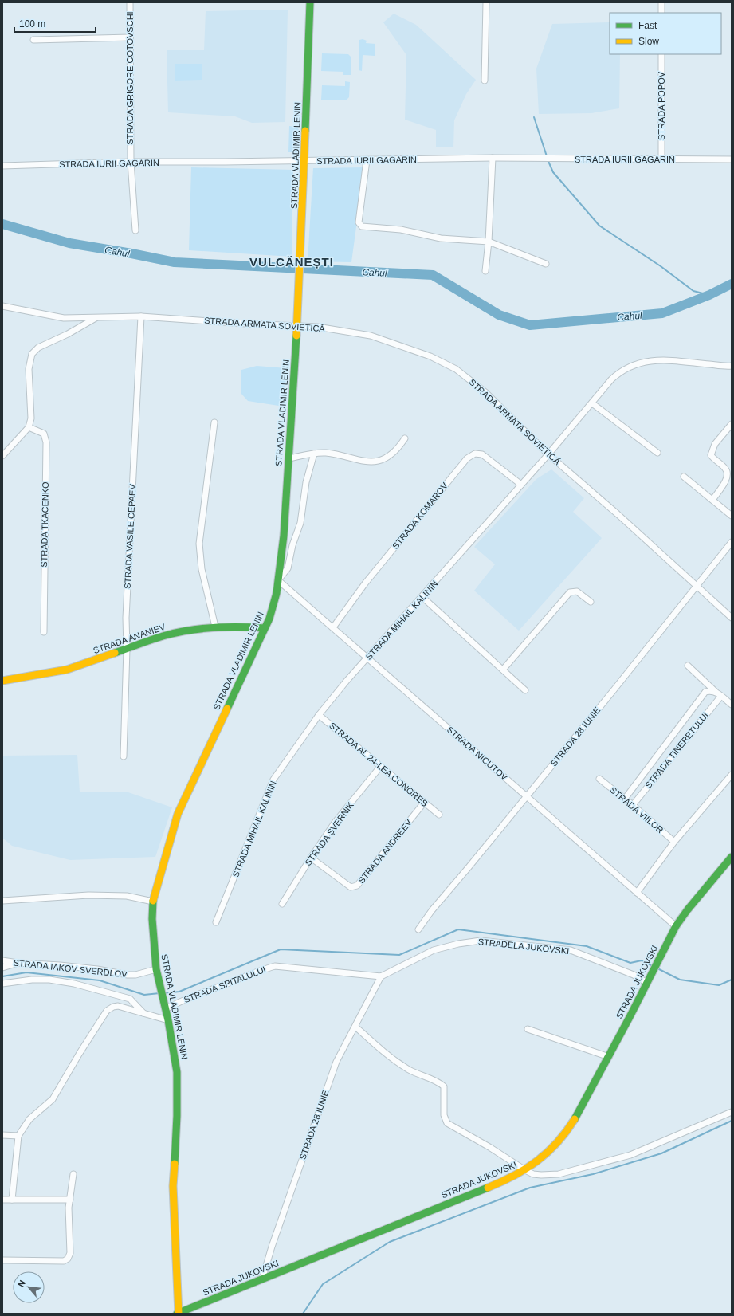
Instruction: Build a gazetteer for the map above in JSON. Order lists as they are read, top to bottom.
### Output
{
  "streets": {
    "main road": ["STRADA VLADIMIR LENIN", "STRADA ANANIEV", "STRADA JUKOVSKI"],
    "street": [
      "STRADA GRIGORE COTOVSCHI",
      "STRADA POPOV",
      "STRADA IURII GAGARIN",
      "STRADA ARMATA SOVIETICĂ",
      "STRADA KOMAROV",
      "STRADA TKACENKO",
      "STRADA VASILE CEPAEV",
      "STRADA MIHAIL KALININ",
      "STRADA 28 IUNIE",
      "STRADA TINERETULUI",
      "STRADA NICUTOV",
      "STRADA AL 24-LEA CONGRES",
      "STRADA VIILOR",
      "STRADA ȘVERNIK",
      "STRADA ANDREEV",
      "STRADELA JUKOVSKI",
      "STRADA IAKOV SVERDLOV",
      "STRADA SPITALULUI"
    ]
  },
  "crossings": [
    ["STRADA GRIGORE COTOVSCHI", "STRADA IURII GAGARIN"],
    ["STRADA POPOV", "STRADA IURII GAGARIN"],
    ["STRADA VLADIMIR LENIN", "STRADA IURII GAGARIN"],
    ["STRADA VLADIMIR LENIN", "STRADA ARMATA SOVIETICĂ"],
    ["STRADA VLADIMIR LENIN", "STRADA ANANIEV"],
    ["STRADA VLADIMIR LENIN", "STRADA NICUTOV"],
    ["STRADA VLADIMIR LENIN", "STRADA IAKOV SVERDLOV"],
    ["STRADA VLADIMIR LENIN", "STRADA JUKOVSKI"],
    ["STRADA VLADIMIR LENIN", "STRADA SPITALULUI"],
    ["STRADA ARMATA SOVIETICĂ", "STRADA VASILE CEPAEV"],
    ["STRADA ARMATA SOVIETICĂ", "STRADA MIHAIL KALININ"],
    ["STRADA ARMATA SOVIETICĂ", "STRADA 28 IUNIE"],
    ["STRADA KOMAROV", "STRADA MIHAIL KALININ"],
    ["STRADA KOMAROV", "STRADA NICUTOV"],
    ["STRADA VASILE CEPAEV", "STRADA ANANIEV"],
    ["STRADA MIHAIL KALININ", "STRADA NICUTOV"],
    ["STRADA MIHAIL KALININ", "STRADA AL 24-LEA CONGRES"],
    ["STRADA 28 IUNIE", "STRADA NICUTOV"],
    ["STRADA 28 IUNIE", "STRADELA JUKOVSKI"],
    ["STRADA 28 IUNIE", "STRADA JUKOVSKI"],
    ["STRADA 28 IUNIE", "STRADA SPITALULUI"],
    ["STRADA TINERETULUI", "STRADA VIILOR"],
    ["STRADA NICUTOV", "STRADA JUKOVSKI"],
    ["STRADA AL 24-LEA CONGRES", "STRADA ȘVERNIK"],
    ["STRADA AL 24-LEA CONGRES", "STRADA ANDREEV"],
    ["STRADA ȘVERNIK", "STRADA ANDREEV"],
    ["STRADELA JUKOVSKI", "STRADA JUKOVSKI"],
    ["STRADELA JUKOVSKI", "STRADA SPITALULUI"]
  ],
  "districts": ["VULCĂNEȘTI"],
  "water": ["Cahul"],
  "legend": ["Fast", "Slow"],
  "scale_bar": "100 m",
  "north": "top left"
}
